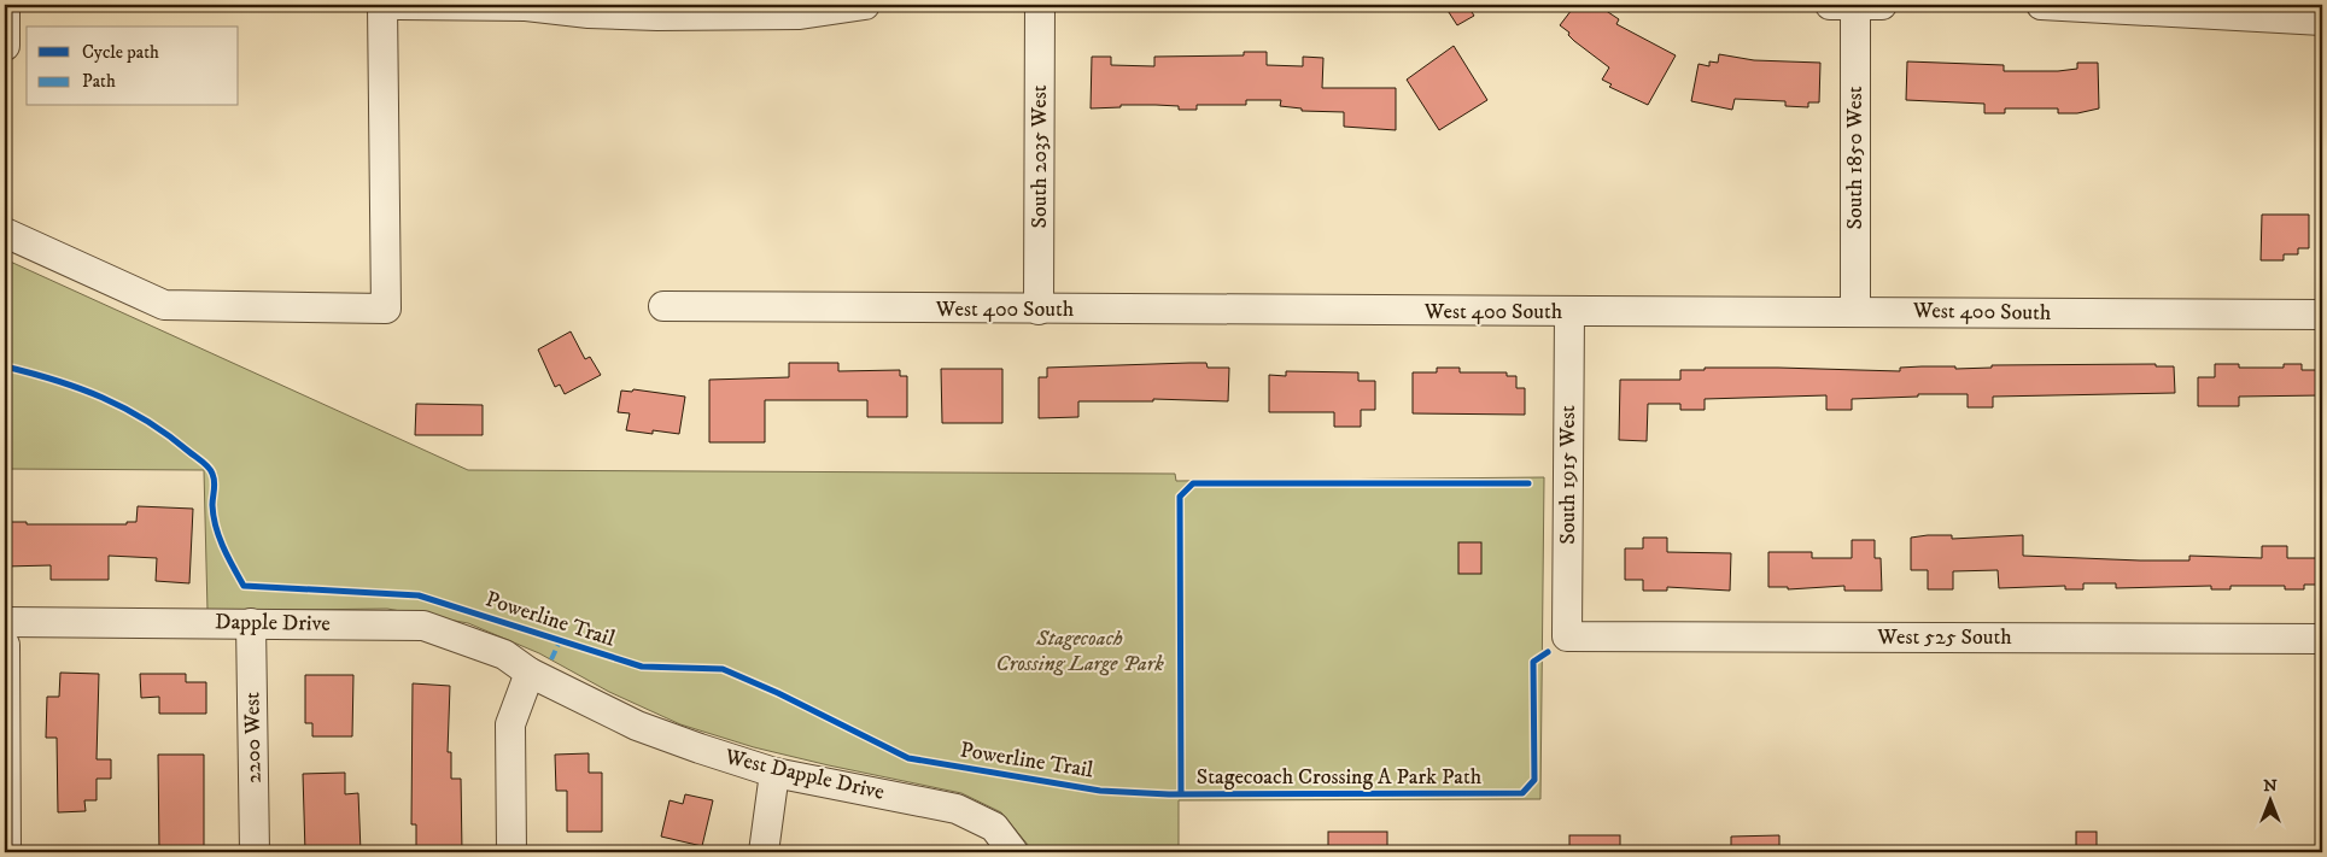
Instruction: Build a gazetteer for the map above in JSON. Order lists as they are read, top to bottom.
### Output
{
  "streets": {
    "street": [
      "South 2035 West",
      "South 1850 West",
      "West 400 South",
      "South 1915 West",
      "Dapple Drive",
      "West 525 South",
      "2200 West",
      "West Dapple Drive"
    ],
    "cycle path": ["Powerline Trail"]
  },
  "crossings": [
    ["South 2035 West", "West 400 South"],
    ["South 1850 West", "West 400 South"],
    ["West 400 South", "South 1915 West"],
    ["South 1915 West", "West 525 South"],
    ["Dapple Drive", "2200 West"],
    ["Dapple Drive", "West Dapple Drive"]
  ],
  "parks": ["Stagecoach Crossing Large Park"],
  "legend": ["Cycle path", "Path"],
  "north": "top"
}
